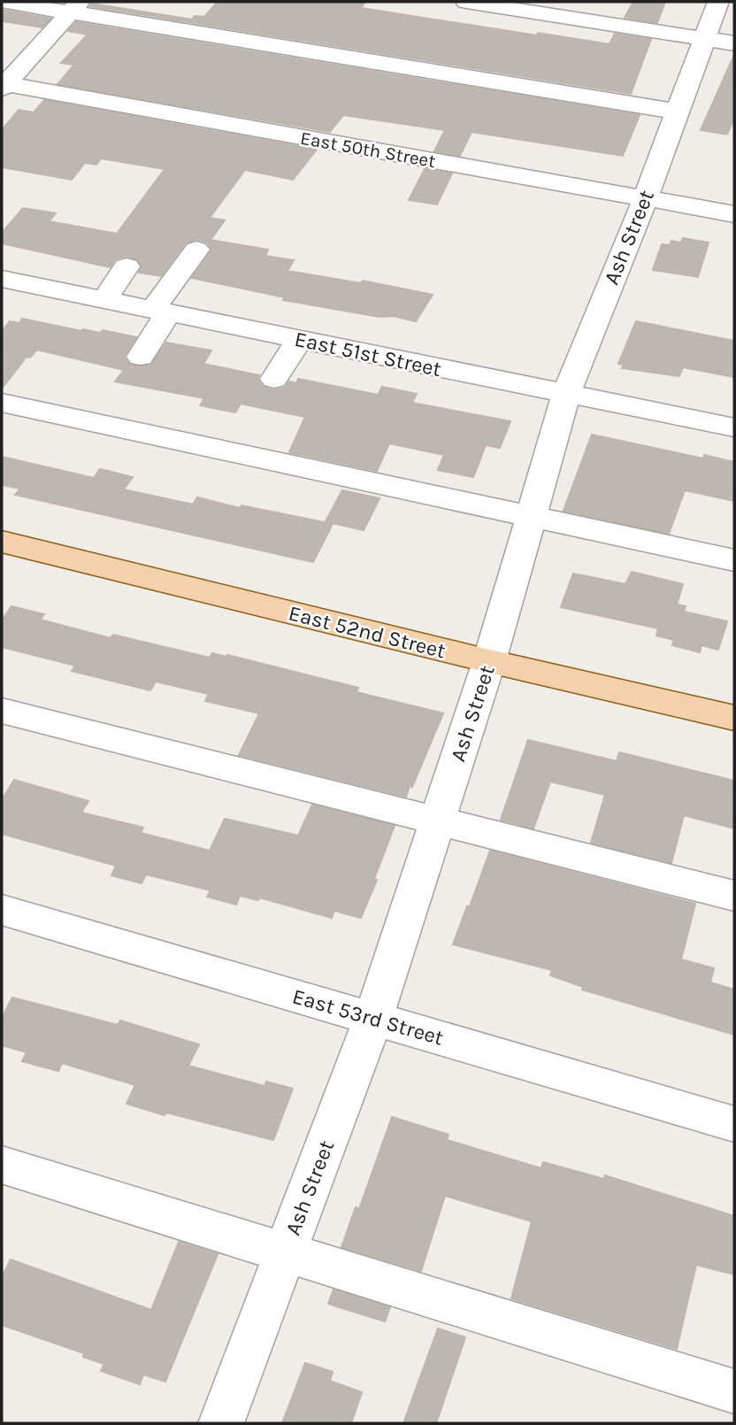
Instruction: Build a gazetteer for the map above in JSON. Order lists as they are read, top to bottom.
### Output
{
  "streets": {
    "main road": ["East 52nd Street"],
    "street": [
      "East 50th Street",
      "Ash Street",
      "East 51st Street",
      "East 53rd Street"
    ]
  },
  "crossings": [
    ["East 50th Street", "Ash Street"],
    ["Ash Street", "East 51st Street"],
    ["Ash Street", "East 52nd Street"],
    ["Ash Street", "East 53rd Street"]
  ]
}
